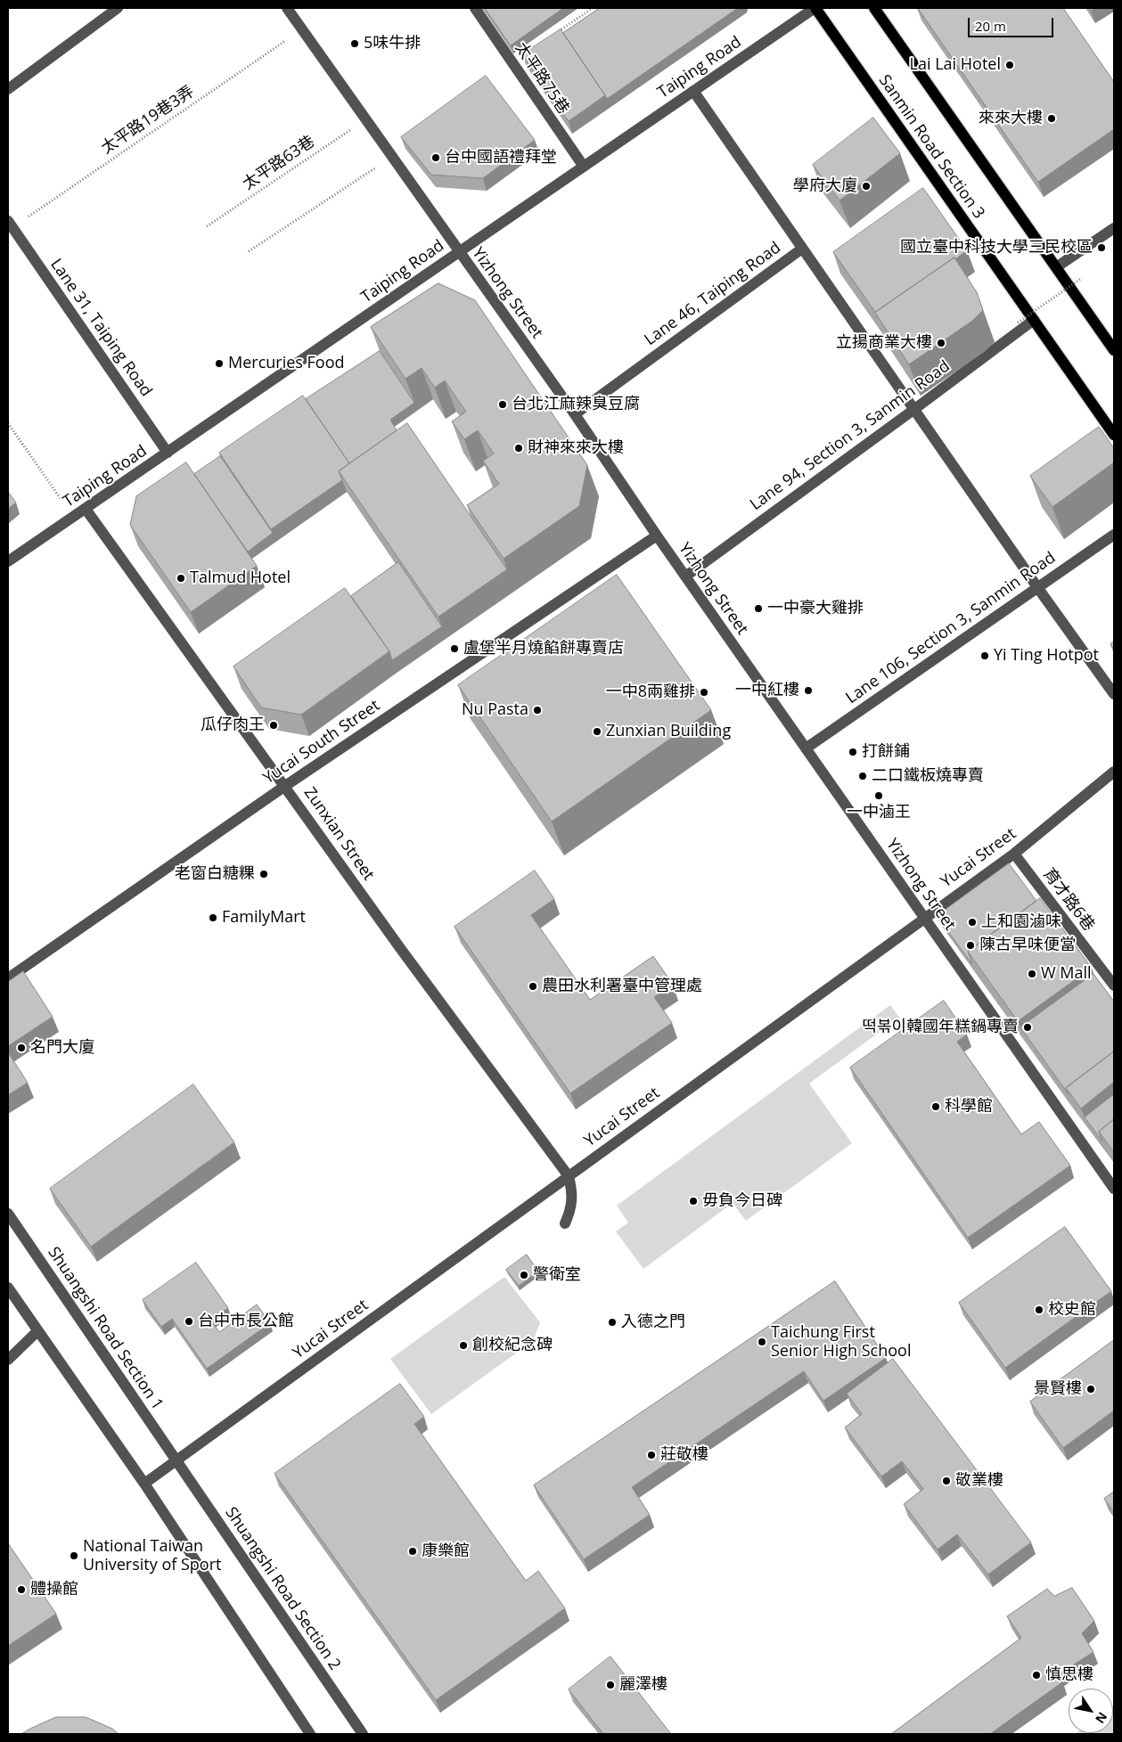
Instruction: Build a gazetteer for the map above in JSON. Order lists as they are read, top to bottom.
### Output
{
  "streets": {
    "main road": ["Sanmin Road Section 3"],
    "street": [
      "Taiping Road",
      "太平路75巷",
      "Yizhong Street",
      "Lane 46, Taiping Road",
      "Lane 31, Taiping Road",
      "Lane 94, Section 3, Sanmin Road",
      "Lane 106, Section 3, Sanmin Road",
      "Yucai South Street",
      "Zunxian Street",
      "Yucai Street",
      "育才路6巷",
      "Shuangshi Road Section 1",
      "Shuangshi Road Section 2"
    ],
    "path": ["太平路19巷3弄", "太平路63巷"]
  },
  "crossings": [
    ["Taiping Road", "太平路75巷"],
    ["Taiping Road", "Sanmin Road Section 3"],
    ["Taiping Road", "Yizhong Street"],
    ["Taiping Road", "Lane 46, Taiping Road"],
    ["Taiping Road", "Lane 31, Taiping Road"],
    ["Taiping Road", "Zunxian Street"],
    ["太平路19巷3弄", "Yizhong Street"],
    ["太平路19巷3弄", "Lane 31, Taiping Road"],
    ["Sanmin Road Section 3", "Lane 94, Section 3, Sanmin Road"],
    ["太平路63巷", "Yizhong Street"],
    ["Yizhong Street", "Lane 46, Taiping Road"],
    ["Yizhong Street", "Lane 94, Section 3, Sanmin Road"],
    ["Yizhong Street", "Lane 106, Section 3, Sanmin Road"],
    ["Yizhong Street", "Yucai South Street"],
    ["Yizhong Street", "Yucai Street"],
    ["Yucai South Street", "Zunxian Street"],
    ["Zunxian Street", "Yucai Street"],
    ["Yucai Street", "育才路6巷"],
    ["Yucai Street", "Shuangshi Road Section 1"],
    ["Yucai Street", "Shuangshi Road Section 2"],
    ["Shuangshi Road Section 1", "Shuangshi Road Section 2"]
  ],
  "places": [
    "5味牛排",
    "Lai Lai Hotel",
    "來來大樓",
    "台中國語禮拜堂",
    "學府大廈",
    "國立臺中科技大學三民校區",
    "立揚商業大樓",
    "Mercuries Food",
    "台北江麻辣臭豆腐",
    "財神來來大樓",
    "Talmud Hotel",
    "一中豪大雞排",
    "盧堡半月燒餡餅專賣店",
    "Yi Ting Hotpot",
    "一中紅樓",
    "一中8兩雞排",
    "Nu Pasta",
    "瓜仔肉王",
    "Zunxian Building",
    "打餅鋪",
    "二口鐵板燒專賣",
    "一中滷王",
    "老窗白糖粿",
    "FamilyMart",
    "上和園滷味",
    "陳古早味便當",
    "W Mall",
    "農田水利署臺中管理處",
    "떡볶이韓國年糕鍋專賣",
    "名門大廈",
    "科學館",
    "毋負今日碑",
    "警衛室",
    "校史館",
    "台中市長公館",
    "入德之門",
    "Taichung First Senior High School",
    "創校紀念碑",
    "景賢樓",
    "莊敬樓",
    "敬業樓",
    "康樂館",
    "National Taiwan University of Sport",
    "體操館",
    "慎思樓",
    "麗澤樓"
  ],
  "scale_bar": "20 m",
  "north": "bottom right"
}
